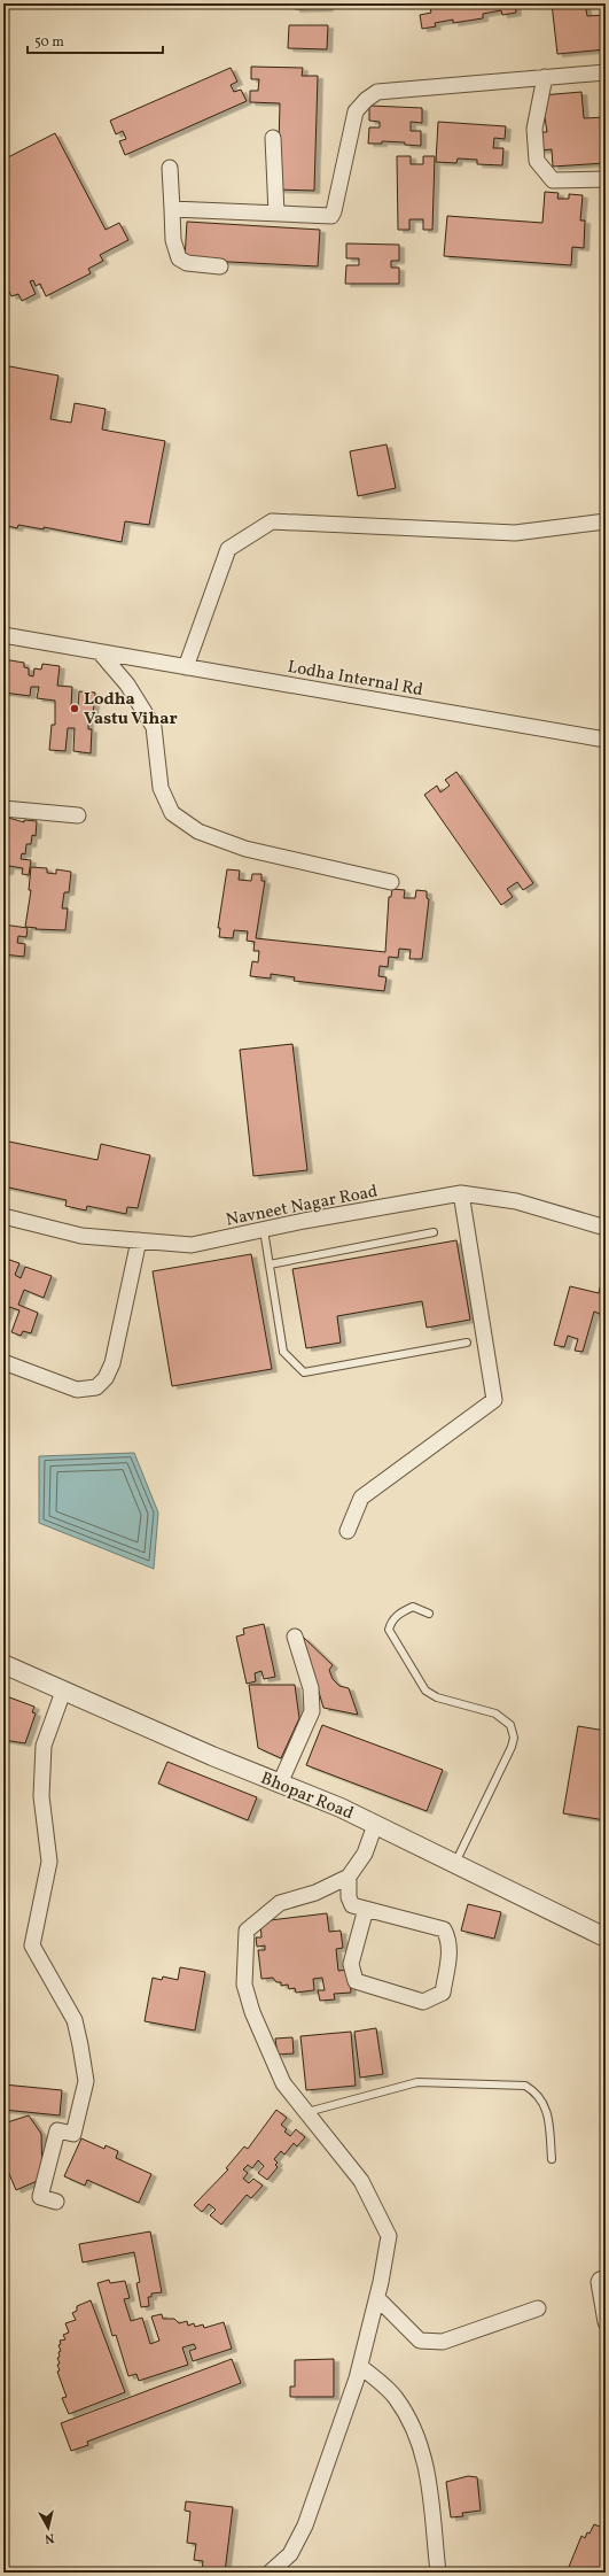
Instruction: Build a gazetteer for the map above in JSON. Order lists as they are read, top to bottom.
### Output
{
  "streets": {
    "street": ["Lodha Internal Rd", "Navneet Nagar Road", "Bhopar Road"]
  },
  "places": ["Lodha Vastu Vihar"],
  "scale_bar": "50 m",
  "north": "bottom"
}
